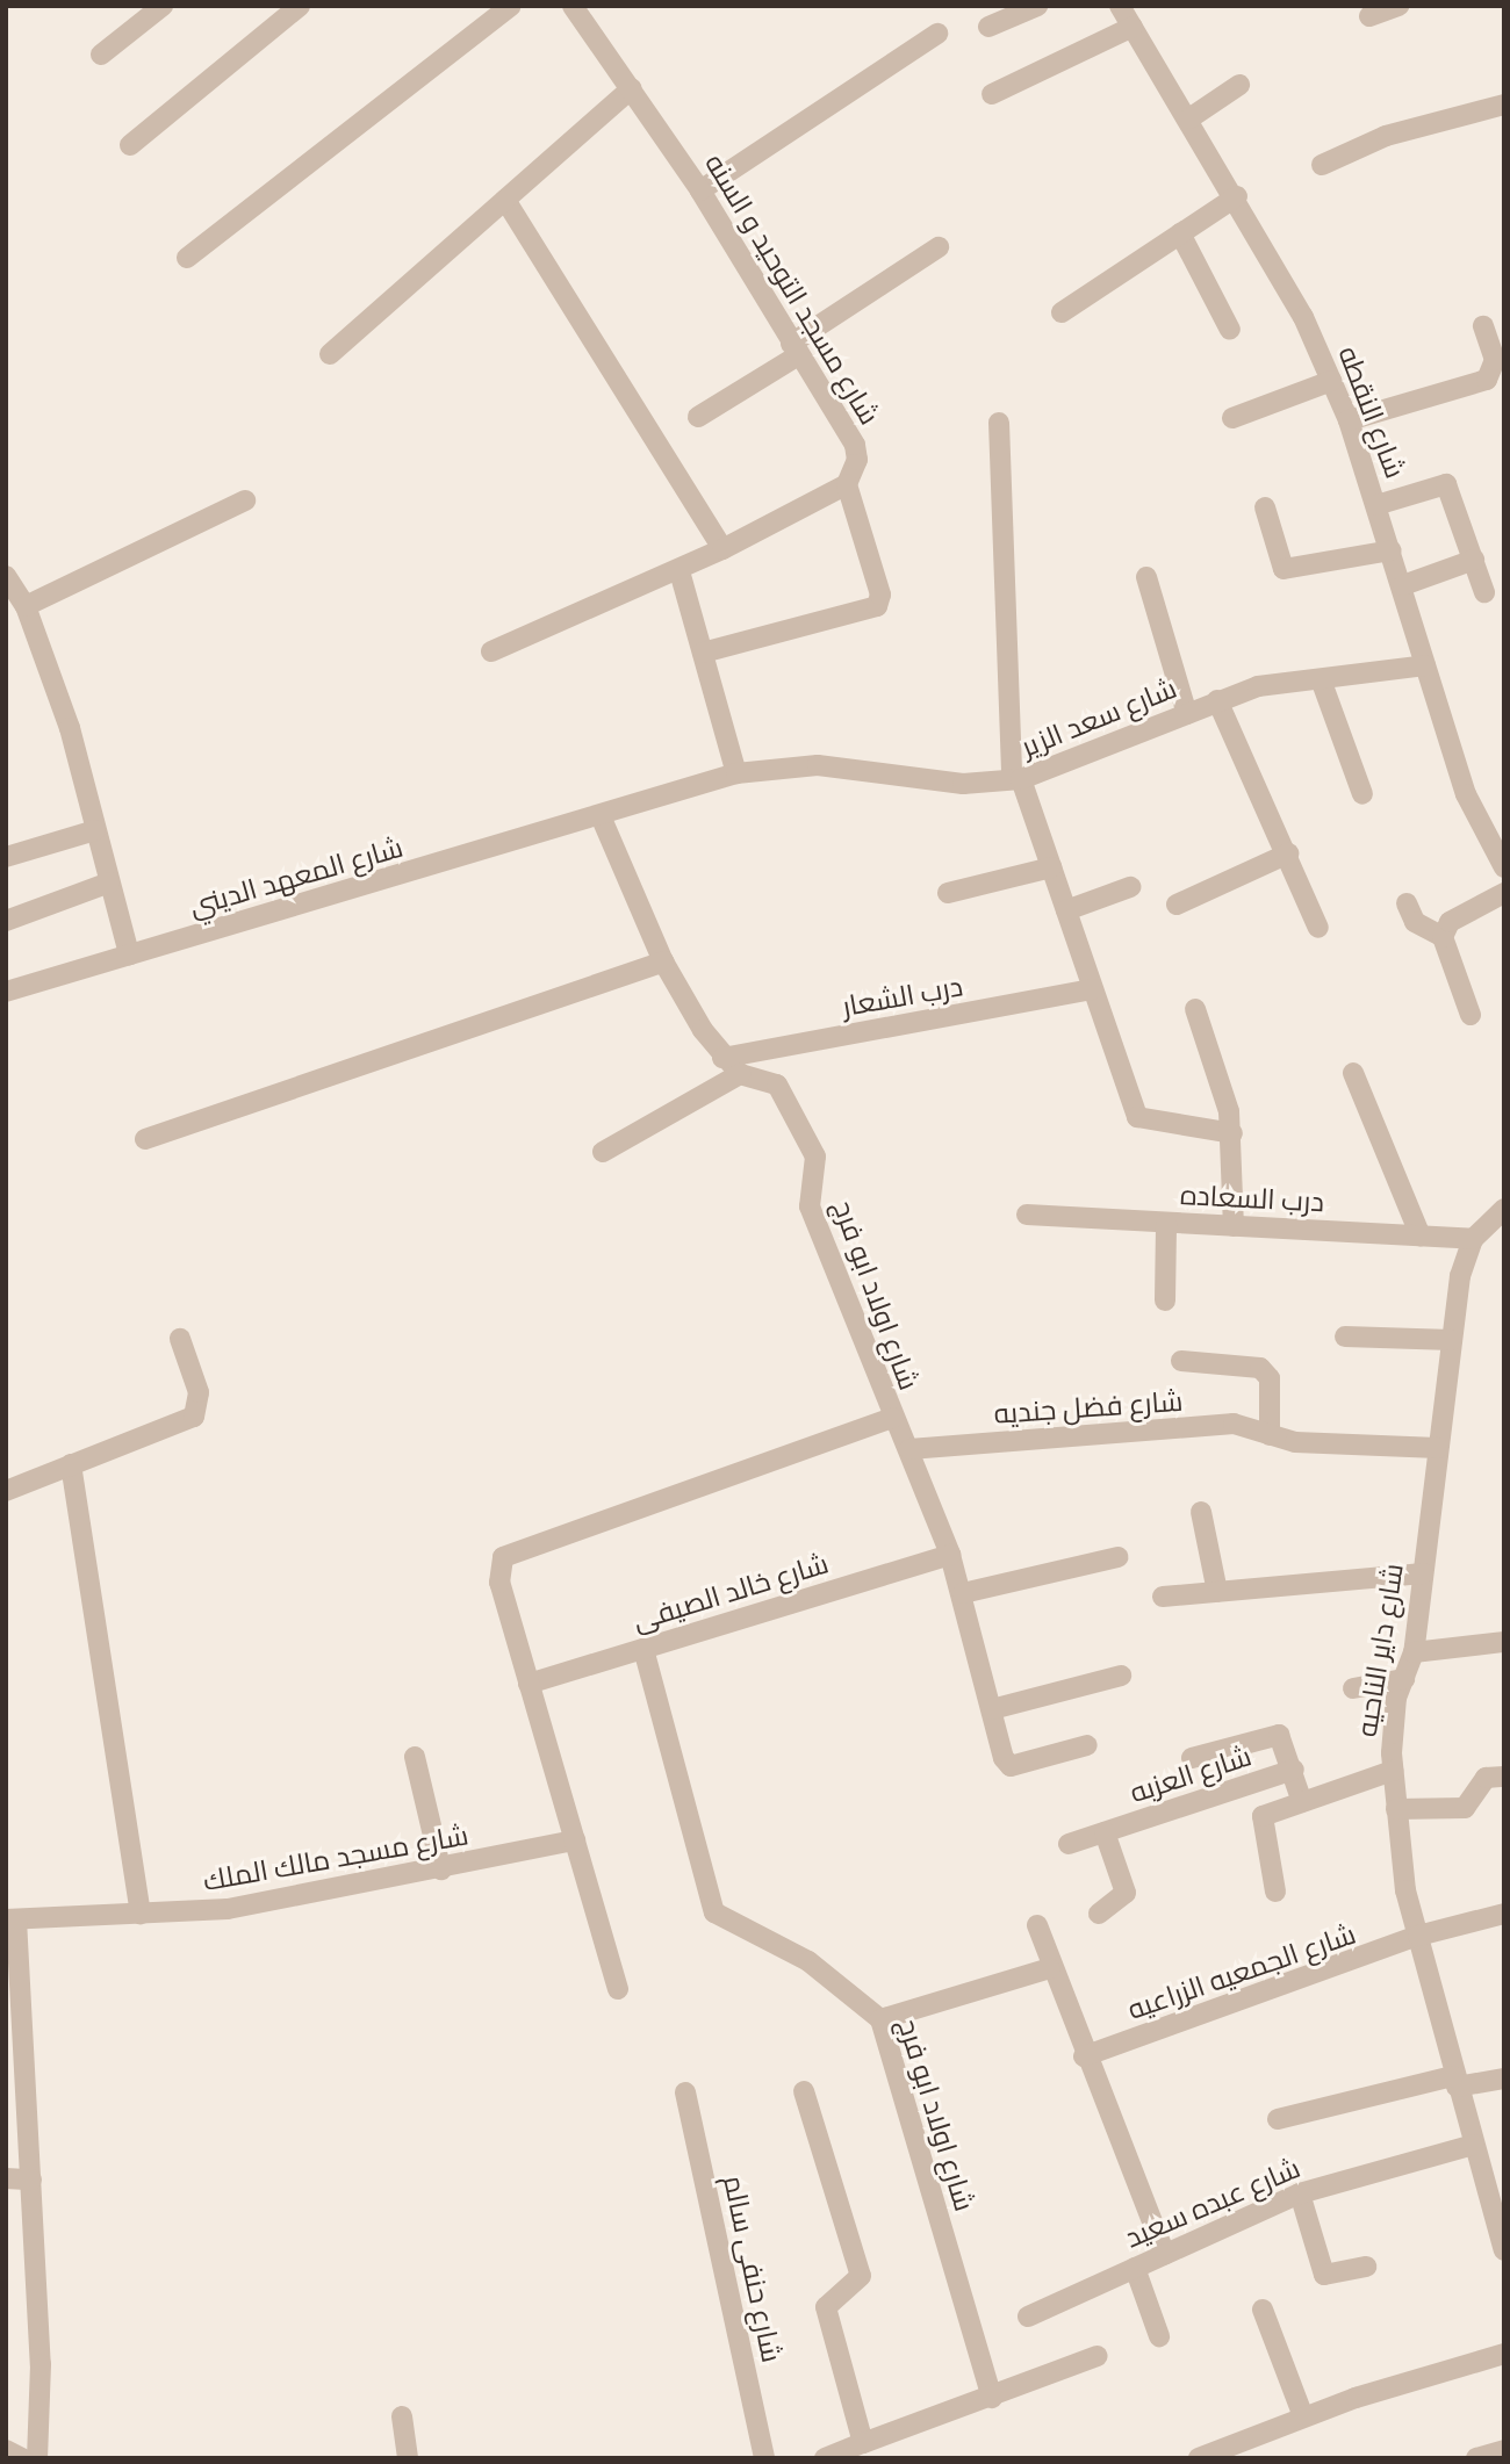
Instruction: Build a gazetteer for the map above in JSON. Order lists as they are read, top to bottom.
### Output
{
  "streets": {
    "street": [
      "شارع مسجد التوحيد و السنه",
      "شارع النقطه",
      "شارع سعد الزير",
      "شارع المعهد الديني",
      "درب الشعار",
      "درب السعاده",
      "شارع اولاد ابو فرج",
      "شارع فضل جنديه",
      "شارع خالد الصيفى",
      "شارع داير الناحيه",
      "شارع العزبه",
      "شارع مسجد مالك الملك",
      "شارع الجمعيه الزراعيه",
      "شارع عبده سعيد",
      "شارع حنفى سالم"
    ]
  },
  "crossings": [
    ["شارع النقطه", "شارع سعد الزير"],
    ["شارع سعد الزير", "شارع المعهد الديني"],
    ["شارع سعد الزير", "شارع اولاد ابو فرج"],
    ["شارع المعهد الديني", "شارع اولاد ابو فرج"],
    ["درب الشعار", "شارع اولاد ابو فرج"],
    ["درب السعاده", "شارع داير الناحيه"],
    ["شارع اولاد ابو فرج", "شارع فضل جنديه"],
    ["شارع اولاد ابو فرج", "شارع خالد الصيفى"],
    ["شارع فضل جنديه", "شارع داير الناحيه"],
    ["شارع داير الناحيه", "شارع الجمعيه الزراعيه"],
    ["شارع داير الناحيه", "شارع عبده سعيد"]
  ]
}
